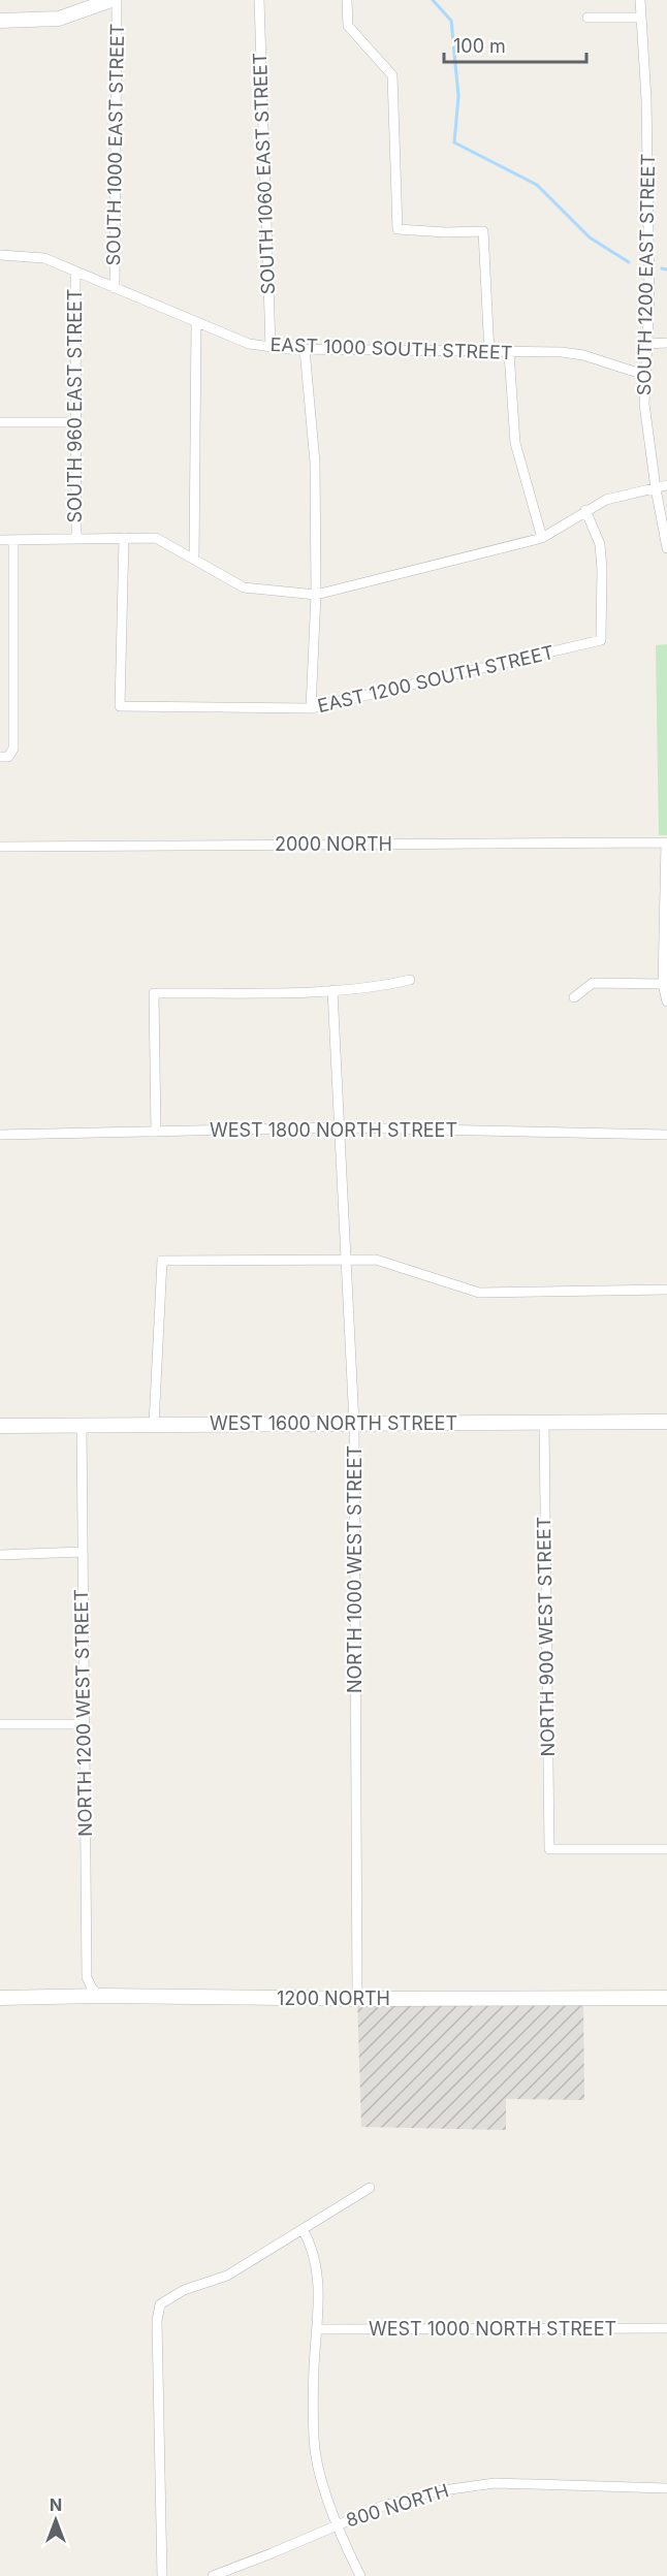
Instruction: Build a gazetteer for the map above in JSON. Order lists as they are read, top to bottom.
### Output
{
  "streets": {
    "street": [
      "SOUTH 1000 EAST STREET",
      "SOUTH 1060 EAST STREET",
      "SOUTH 1200 EAST STREET",
      "EAST 1000 SOUTH STREET",
      "SOUTH 960 EAST STREET",
      "EAST 1200 SOUTH STREET",
      "2000 NORTH",
      "WEST 1800 NORTH STREET",
      "WEST 1600 NORTH STREET",
      "NORTH 1000 WEST STREET",
      "NORTH 900 WEST STREET",
      "NORTH 1200 WEST STREET",
      "1200 NORTH",
      "WEST 1000 NORTH STREET",
      "800 NORTH"
    ]
  },
  "crossings": [
    ["SOUTH 1000 EAST STREET", "EAST 1000 SOUTH STREET"],
    ["SOUTH 1060 EAST STREET", "EAST 1000 SOUTH STREET"],
    ["SOUTH 1200 EAST STREET", "EAST 1000 SOUTH STREET"],
    ["EAST 1000 SOUTH STREET", "SOUTH 960 EAST STREET"],
    ["WEST 1800 NORTH STREET", "NORTH 1000 WEST STREET"],
    ["WEST 1600 NORTH STREET", "NORTH 1000 WEST STREET"],
    ["WEST 1600 NORTH STREET", "NORTH 900 WEST STREET"],
    ["WEST 1600 NORTH STREET", "NORTH 1200 WEST STREET"],
    ["NORTH 1000 WEST STREET", "1200 NORTH"],
    ["NORTH 1200 WEST STREET", "1200 NORTH"]
  ],
  "scale_bar": "100 m",
  "north": "top"
}
